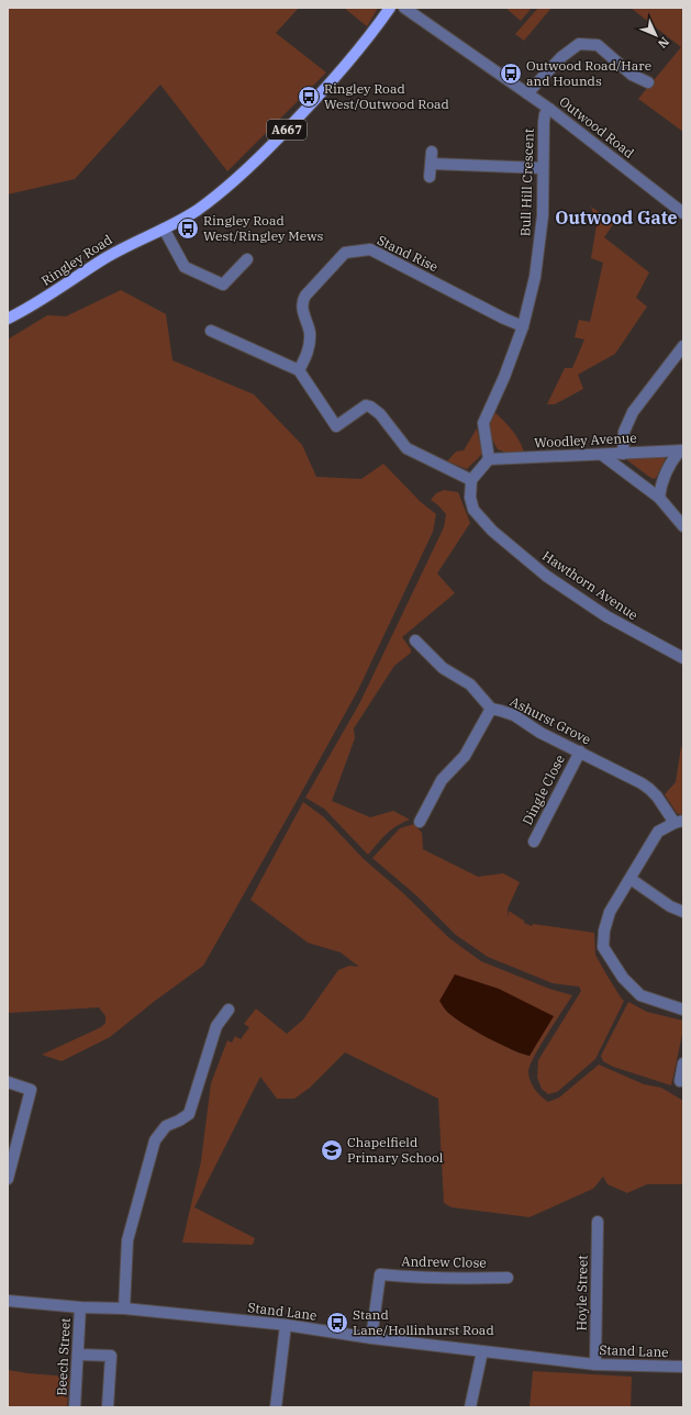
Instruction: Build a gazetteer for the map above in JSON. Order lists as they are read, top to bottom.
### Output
{
  "streets": {
    "main road": ["A667", "Ringley Road"],
    "street": [
      "Outwood Road",
      "Bull Hill Crescent",
      "Stand Rise",
      "Woodley Avenue",
      "Hawthorn Avenue",
      "Ashurst Grove",
      "Dingle Close",
      "Andrew Close",
      "Hoyle Street",
      "Stand Lane",
      "Beech Street"
    ]
  },
  "crossings": [
    ["Outwood Road", "Bull Hill Crescent"],
    ["A667", "Ringley Road"],
    ["Bull Hill Crescent", "Stand Rise"],
    ["Bull Hill Crescent", "Woodley Avenue"],
    ["Ashurst Grove", "Dingle Close"],
    ["Andrew Close", "Stand Lane"],
    ["Hoyle Street", "Stand Lane"],
    ["Stand Lane", "Beech Street"]
  ],
  "districts": ["Outwood Gate"],
  "places": {
    "bus stop": [
      "Outwood Road/Hare and Hounds",
      "Ringley Road West/Outwood Road",
      "Ringley Road West/Ringley Mews",
      "Stand Lane/Hollinhurst Road"
    ],
    "school or university": ["Chapelfield Primary School"]
  },
  "north": "bottom right"
}
